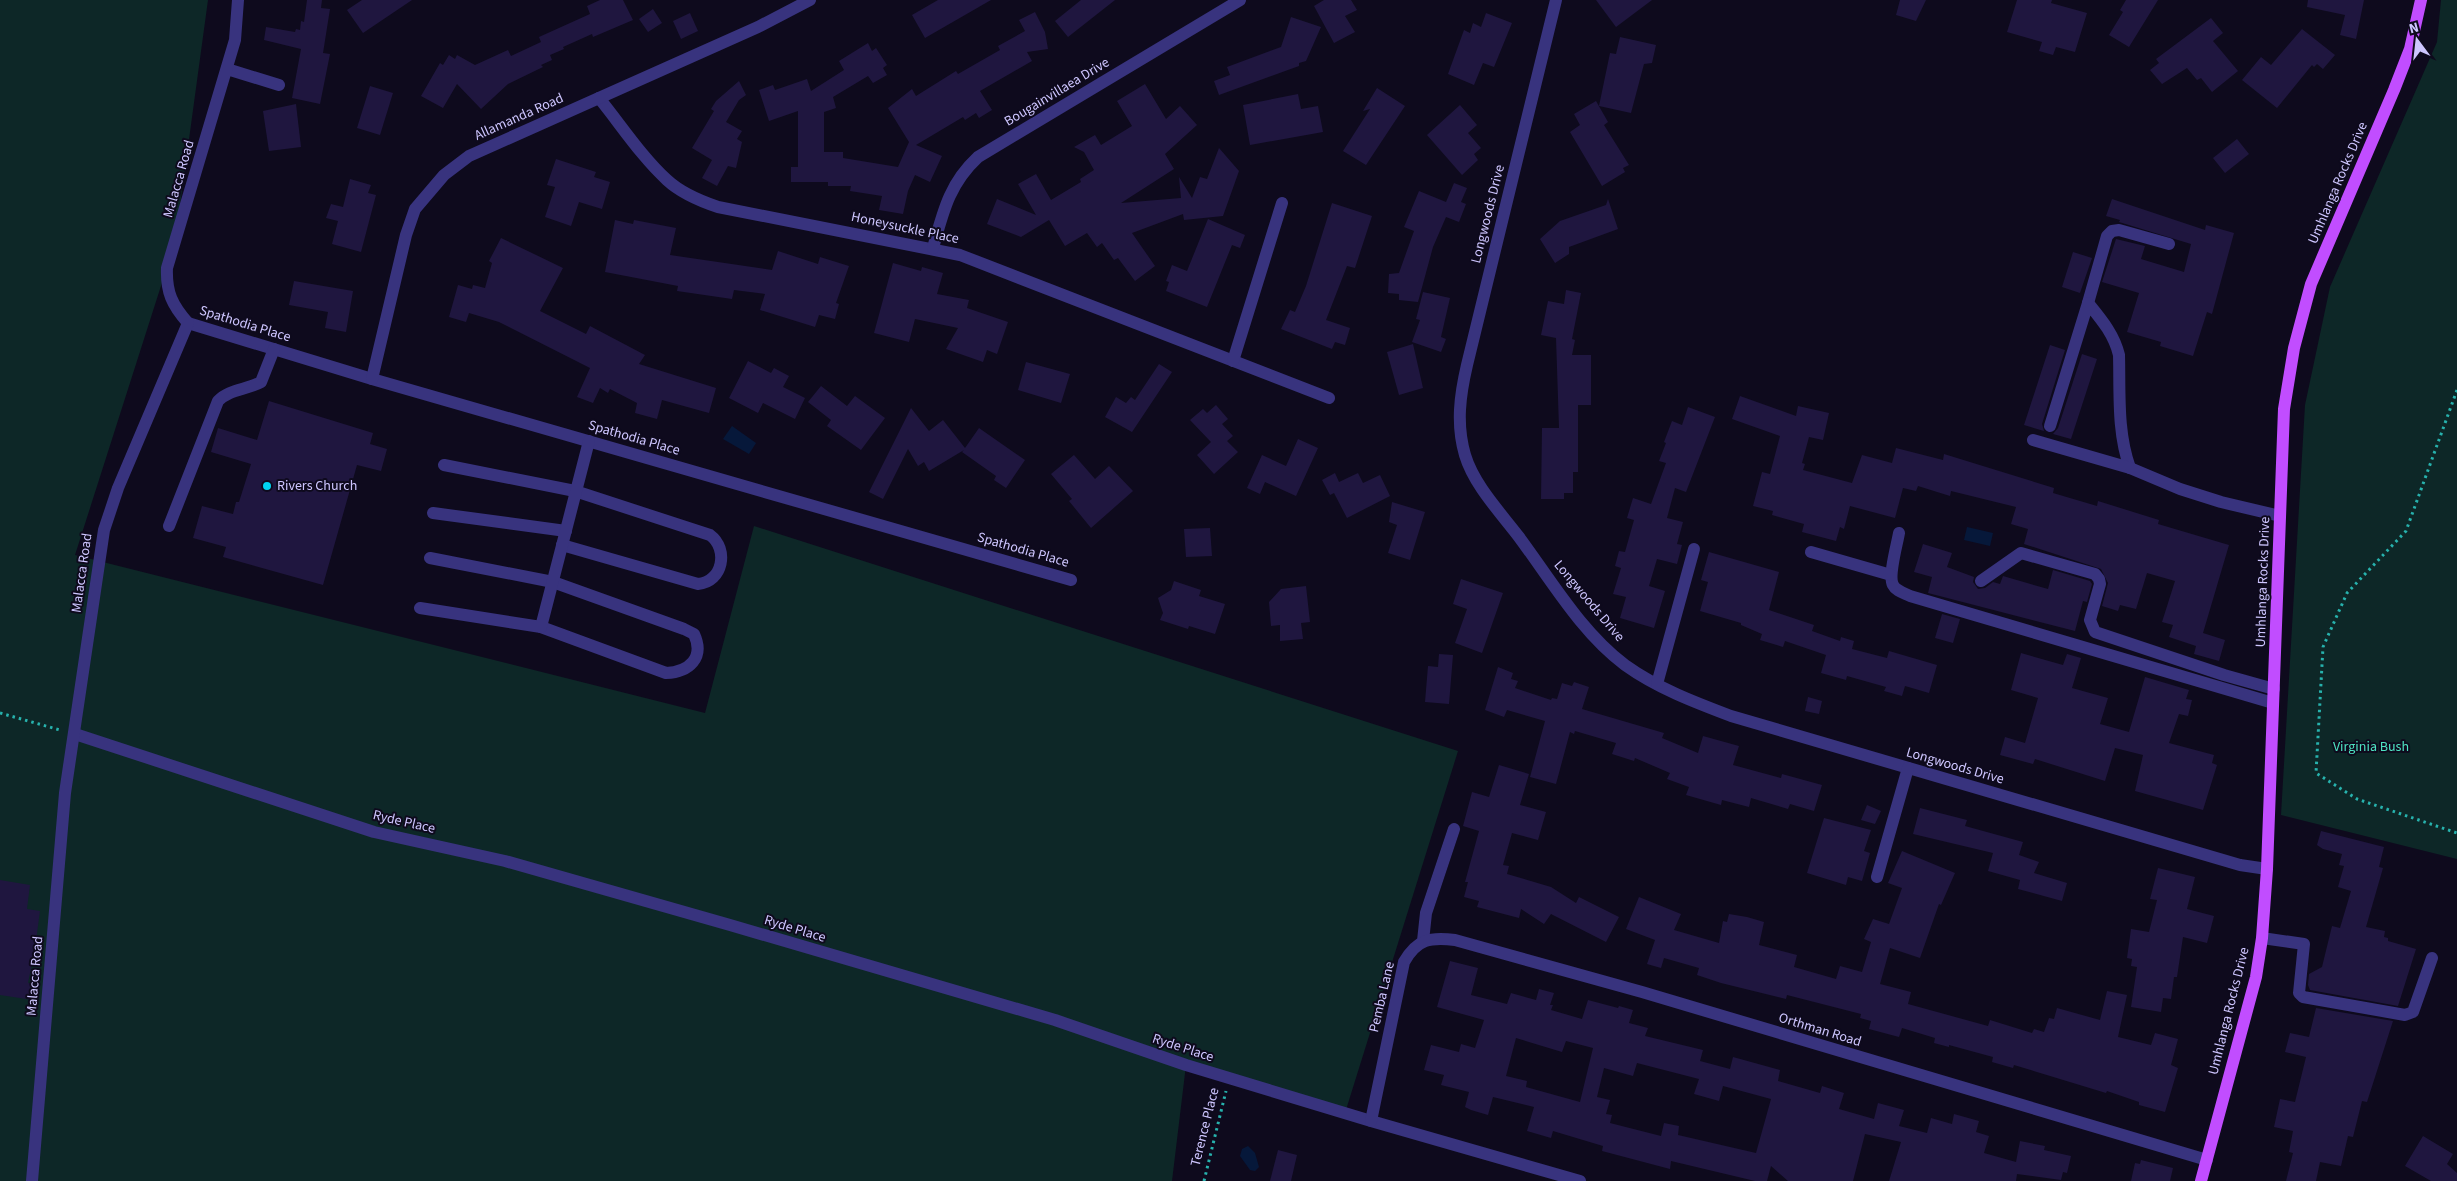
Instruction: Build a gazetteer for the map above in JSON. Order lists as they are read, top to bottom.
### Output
{
  "streets": {
    "main road": ["Umhlanga Rocks Drive"],
    "street": [
      "Bougainvillaea Drive",
      "Allamanda Road",
      "Malacca Road",
      "Longwoods Drive",
      "Honeysuckle Place",
      "Spathodia Place",
      "Ryde Place",
      "Pemba Lane",
      "Orthman Road"
    ],
    "path": ["Terence Place"]
  },
  "crossings": [
    ["Bougainvillaea Drive", "Honeysuckle Place"],
    ["Allamanda Road", "Honeysuckle Place"],
    ["Allamanda Road", "Spathodia Place"],
    ["Malacca Road", "Spathodia Place"],
    ["Malacca Road", "Ryde Place"],
    ["Umhlanga Rocks Drive", "Longwoods Drive"],
    ["Umhlanga Rocks Drive", "Orthman Road"],
    ["Ryde Place", "Pemba Lane"],
    ["Ryde Place", "Terence Place"],
    ["Pemba Lane", "Orthman Road"]
  ],
  "parks": ["Virginia Bush"],
  "places": ["Rivers Church"],
  "north": "top"
}
